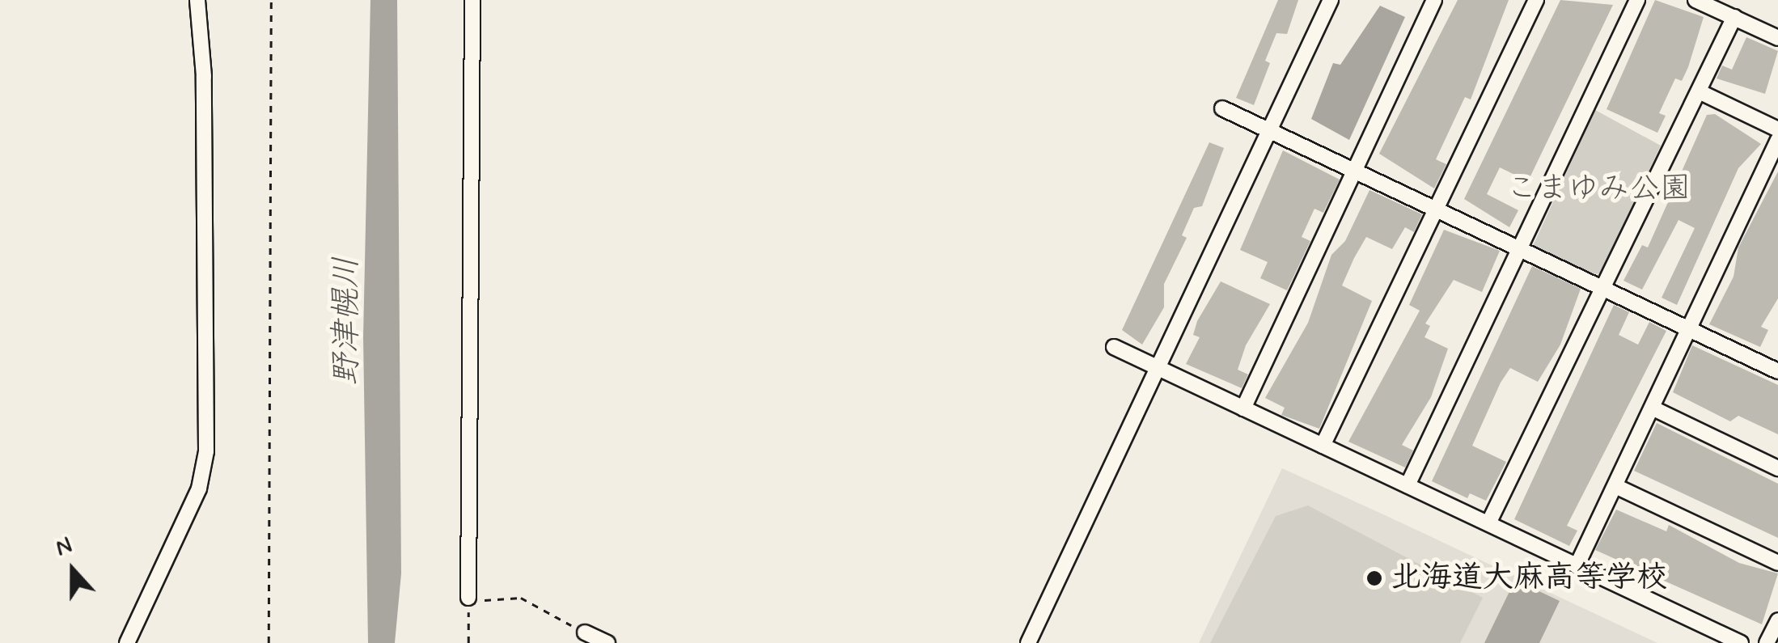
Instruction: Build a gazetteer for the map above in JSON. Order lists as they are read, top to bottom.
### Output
{
  "water": ["野津幌川"],
  "parks": ["こまゆみ公園"],
  "places": ["北海道大麻高等学校"],
  "north": "top"
}
